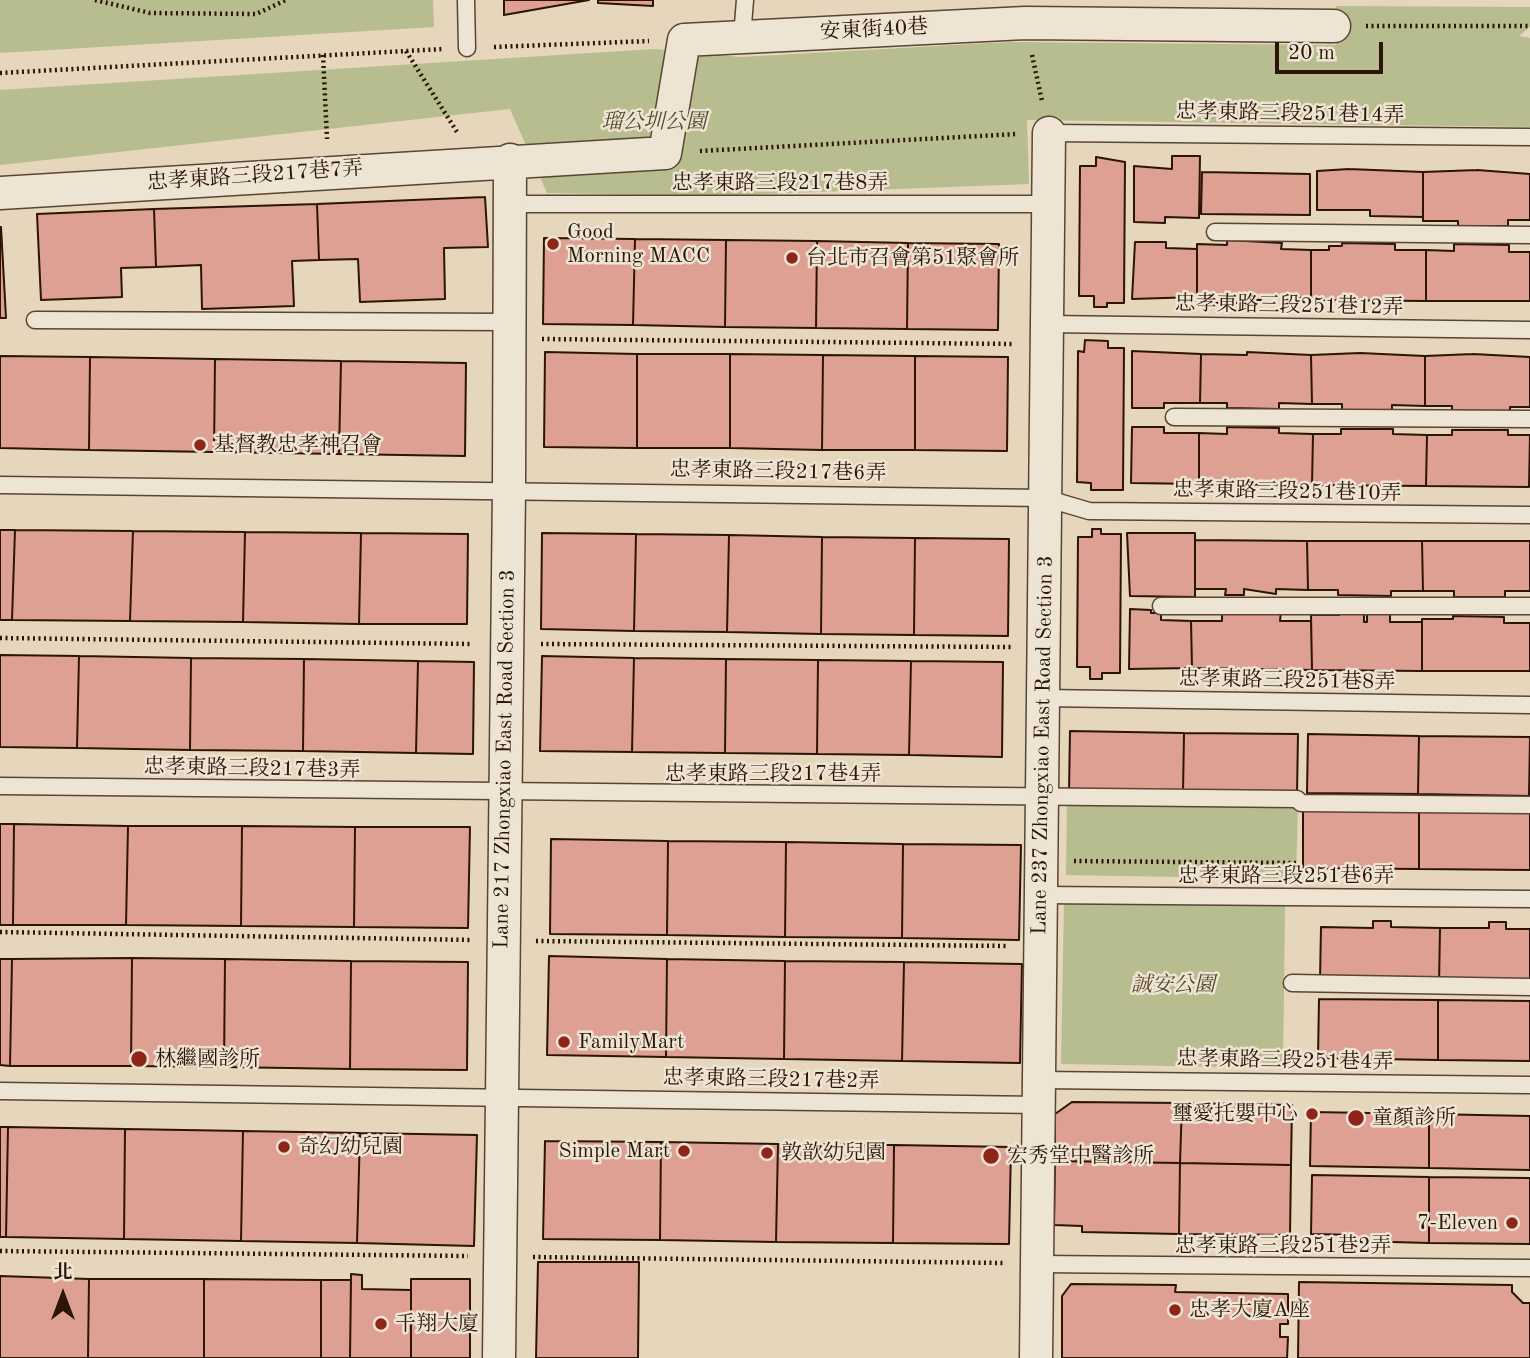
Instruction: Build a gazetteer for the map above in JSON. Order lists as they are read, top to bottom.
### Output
{
  "streets": {
    "street": [
      "安東街40巷",
      "忠孝東路三段217巷7弄",
      "Lane 237 Zhongxiao East Road Section 3",
      "Lane 217 Zhongxiao East Road Section 3"
    ],
    "lane": [
      "忠孝東路三段251巷14弄",
      "忠孝東路三段217巷8弄",
      "忠孝東路三段251巷12弄",
      "忠孝東路三段217巷6弄",
      "忠孝東路三段251巷10弄",
      "忠孝東路三段251巷8弄",
      "忠孝東路三段217巷3弄",
      "忠孝東路三段217巷4弄",
      "忠孝東路三段251巷6弄",
      "忠孝東路三段251巷4弄",
      "忠孝東路三段217巷2弄",
      "忠孝東路三段251巷2弄"
    ]
  },
  "crossings": [
    ["忠孝東路三段251巷14弄", "Lane 237 Zhongxiao East Road Section 3"],
    ["忠孝東路三段217巷7弄", "Lane 217 Zhongxiao East Road Section 3"],
    ["忠孝東路三段217巷8弄", "Lane 237 Zhongxiao East Road Section 3"],
    ["忠孝東路三段217巷8弄", "Lane 217 Zhongxiao East Road Section 3"],
    ["忠孝東路三段251巷12弄", "Lane 237 Zhongxiao East Road Section 3"],
    ["忠孝東路三段217巷6弄", "忠孝東路三段251巷10弄"],
    ["忠孝東路三段217巷6弄", "Lane 237 Zhongxiao East Road Section 3"],
    ["忠孝東路三段217巷6弄", "Lane 217 Zhongxiao East Road Section 3"],
    ["忠孝東路三段251巷10弄", "Lane 237 Zhongxiao East Road Section 3"],
    ["忠孝東路三段251巷8弄", "Lane 237 Zhongxiao East Road Section 3"],
    ["Lane 237 Zhongxiao East Road Section 3", "忠孝東路三段217巷4弄"],
    ["Lane 237 Zhongxiao East Road Section 3", "忠孝東路三段251巷6弄"],
    ["Lane 237 Zhongxiao East Road Section 3", "忠孝東路三段251巷4弄"],
    ["Lane 237 Zhongxiao East Road Section 3", "忠孝東路三段217巷2弄"],
    ["Lane 237 Zhongxiao East Road Section 3", "忠孝東路三段251巷2弄"],
    ["Lane 217 Zhongxiao East Road Section 3", "忠孝東路三段217巷3弄"],
    ["Lane 217 Zhongxiao East Road Section 3", "忠孝東路三段217巷4弄"],
    ["Lane 217 Zhongxiao East Road Section 3", "忠孝東路三段217巷2弄"],
    ["忠孝東路三段217巷3弄", "忠孝東路三段217巷4弄"],
    ["忠孝東路三段251巷4弄", "忠孝東路三段217巷2弄"]
  ],
  "parks": ["瑠公圳公園", "誠安公園"],
  "places": [
    "Good Morning MACC",
    "台北市召會第51聚會所",
    "基督教忠孝神召會",
    "FamilyMart",
    "林繼國診所",
    "璽愛托嬰中心",
    "童顏診所",
    "奇幻幼兒園",
    "Simple Mart",
    "敦歆幼兒園",
    "宏秀堂中醫診所",
    "7-Eleven",
    "忠孝大廈A座",
    "千翔大廈"
  ],
  "scale_bar": "20 m",
  "north": "top"
}
